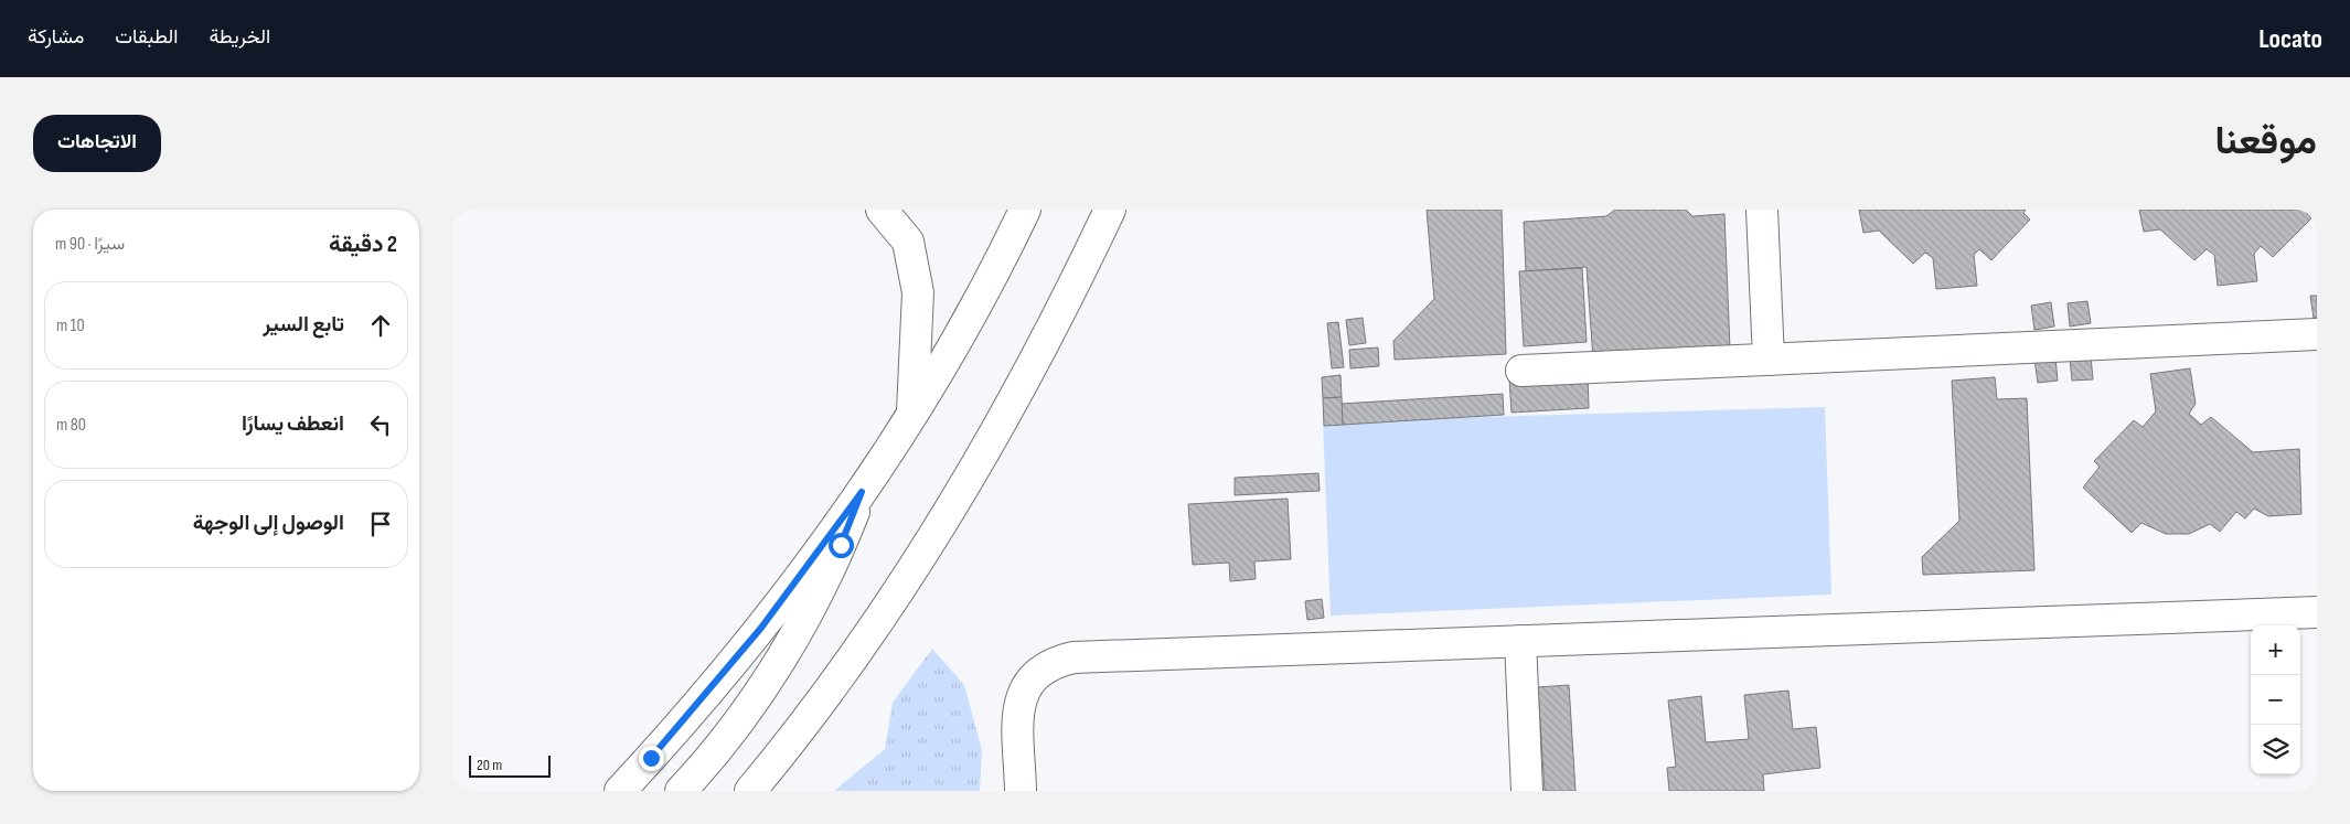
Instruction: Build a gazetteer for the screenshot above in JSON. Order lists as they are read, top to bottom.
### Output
{
  "scale_bar": "20 m",
  "page": {
    "header": "Locato",
    "nav": ["الخريطة", "الطبقات", "مشاركة"],
    "title": "موقعنا",
    "buttons": "الاتجاهات",
    "heading": ["2 دقيقة", "سيرًا · 90 m"],
    "list": [
      ["تابع السير", "10 m"],
      ["انعطف يسارًا", "80 m"],
      "الوصول إلى الوجهة"
    ],
    "map_buttons": ["+", "−"],
    "scale": "20 m"
  }
}
